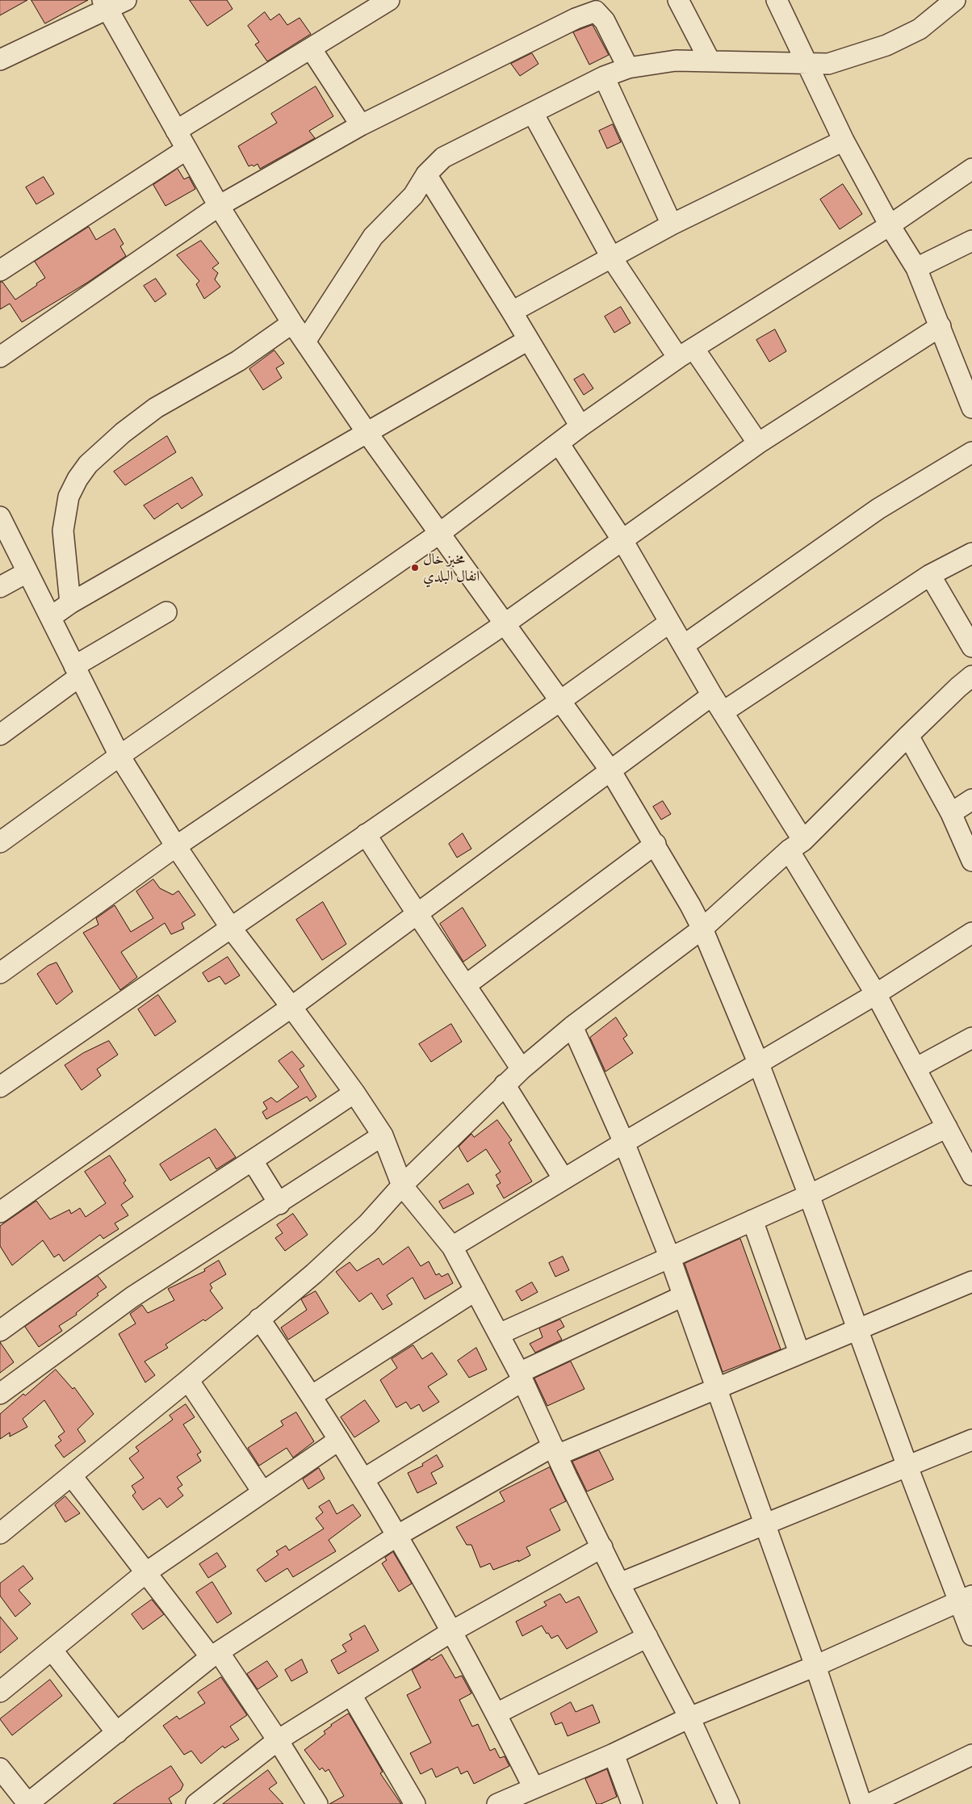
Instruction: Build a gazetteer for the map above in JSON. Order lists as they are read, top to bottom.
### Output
{
  "places": ["مخبز خال انفال البلدي"]
}
